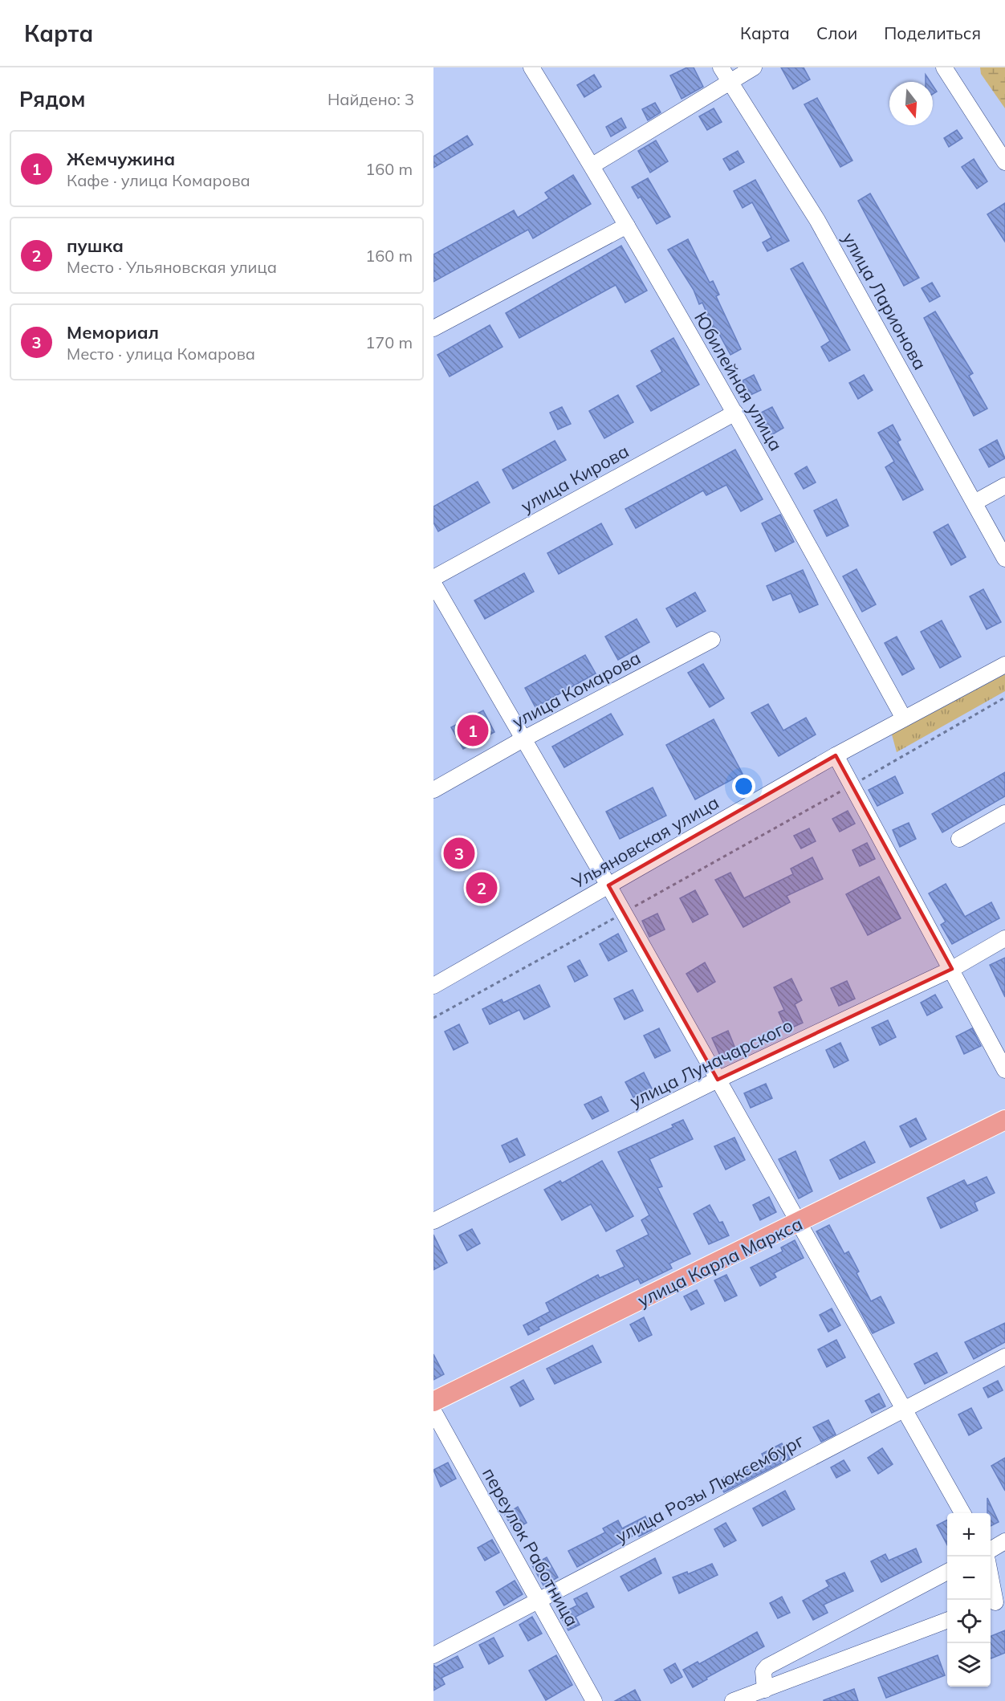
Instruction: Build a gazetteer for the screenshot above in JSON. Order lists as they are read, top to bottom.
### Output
{
  "streets": {
    "main road": ["улица Карла Маркса"],
    "street": [
      "улица Ларионова",
      "Юбилейная улица",
      "улица Кирова",
      "улица Комарова",
      "Ульяновская улица",
      "улица Луначарского",
      "улица Розы Люксембург",
      "переулок Работница"
    ]
  },
  "crossings": [
    ["Юбилейная улица", "улица Кирова"],
    ["Юбилейная улица", "Ульяновская улица"],
    ["улица Розы Люксембург", "переулок Работница"]
  ],
  "north": "bottom",
  "page": {
    "header": "Карта",
    "nav": ["Карта", "Слои", "Поделиться"],
    "heading": ["Рядом", "Найдено: 3"],
    "list": [
      {
        "mark": "1",
        "name": "Жемчужина",
        "note": "Кафе · улица Комарова",
        "value": "160 m"
      },
      {
        "mark": "2",
        "name": "пушка",
        "note": "Место · Ульяновская улица",
        "value": "160 m"
      },
      {
        "mark": "3",
        "name": "Мемориал",
        "note": "Место · улица Комарова",
        "value": "170 m"
      }
    ],
    "pins": ["1", "3", "2"],
    "map_buttons": ["+", "−"]
  }
}
